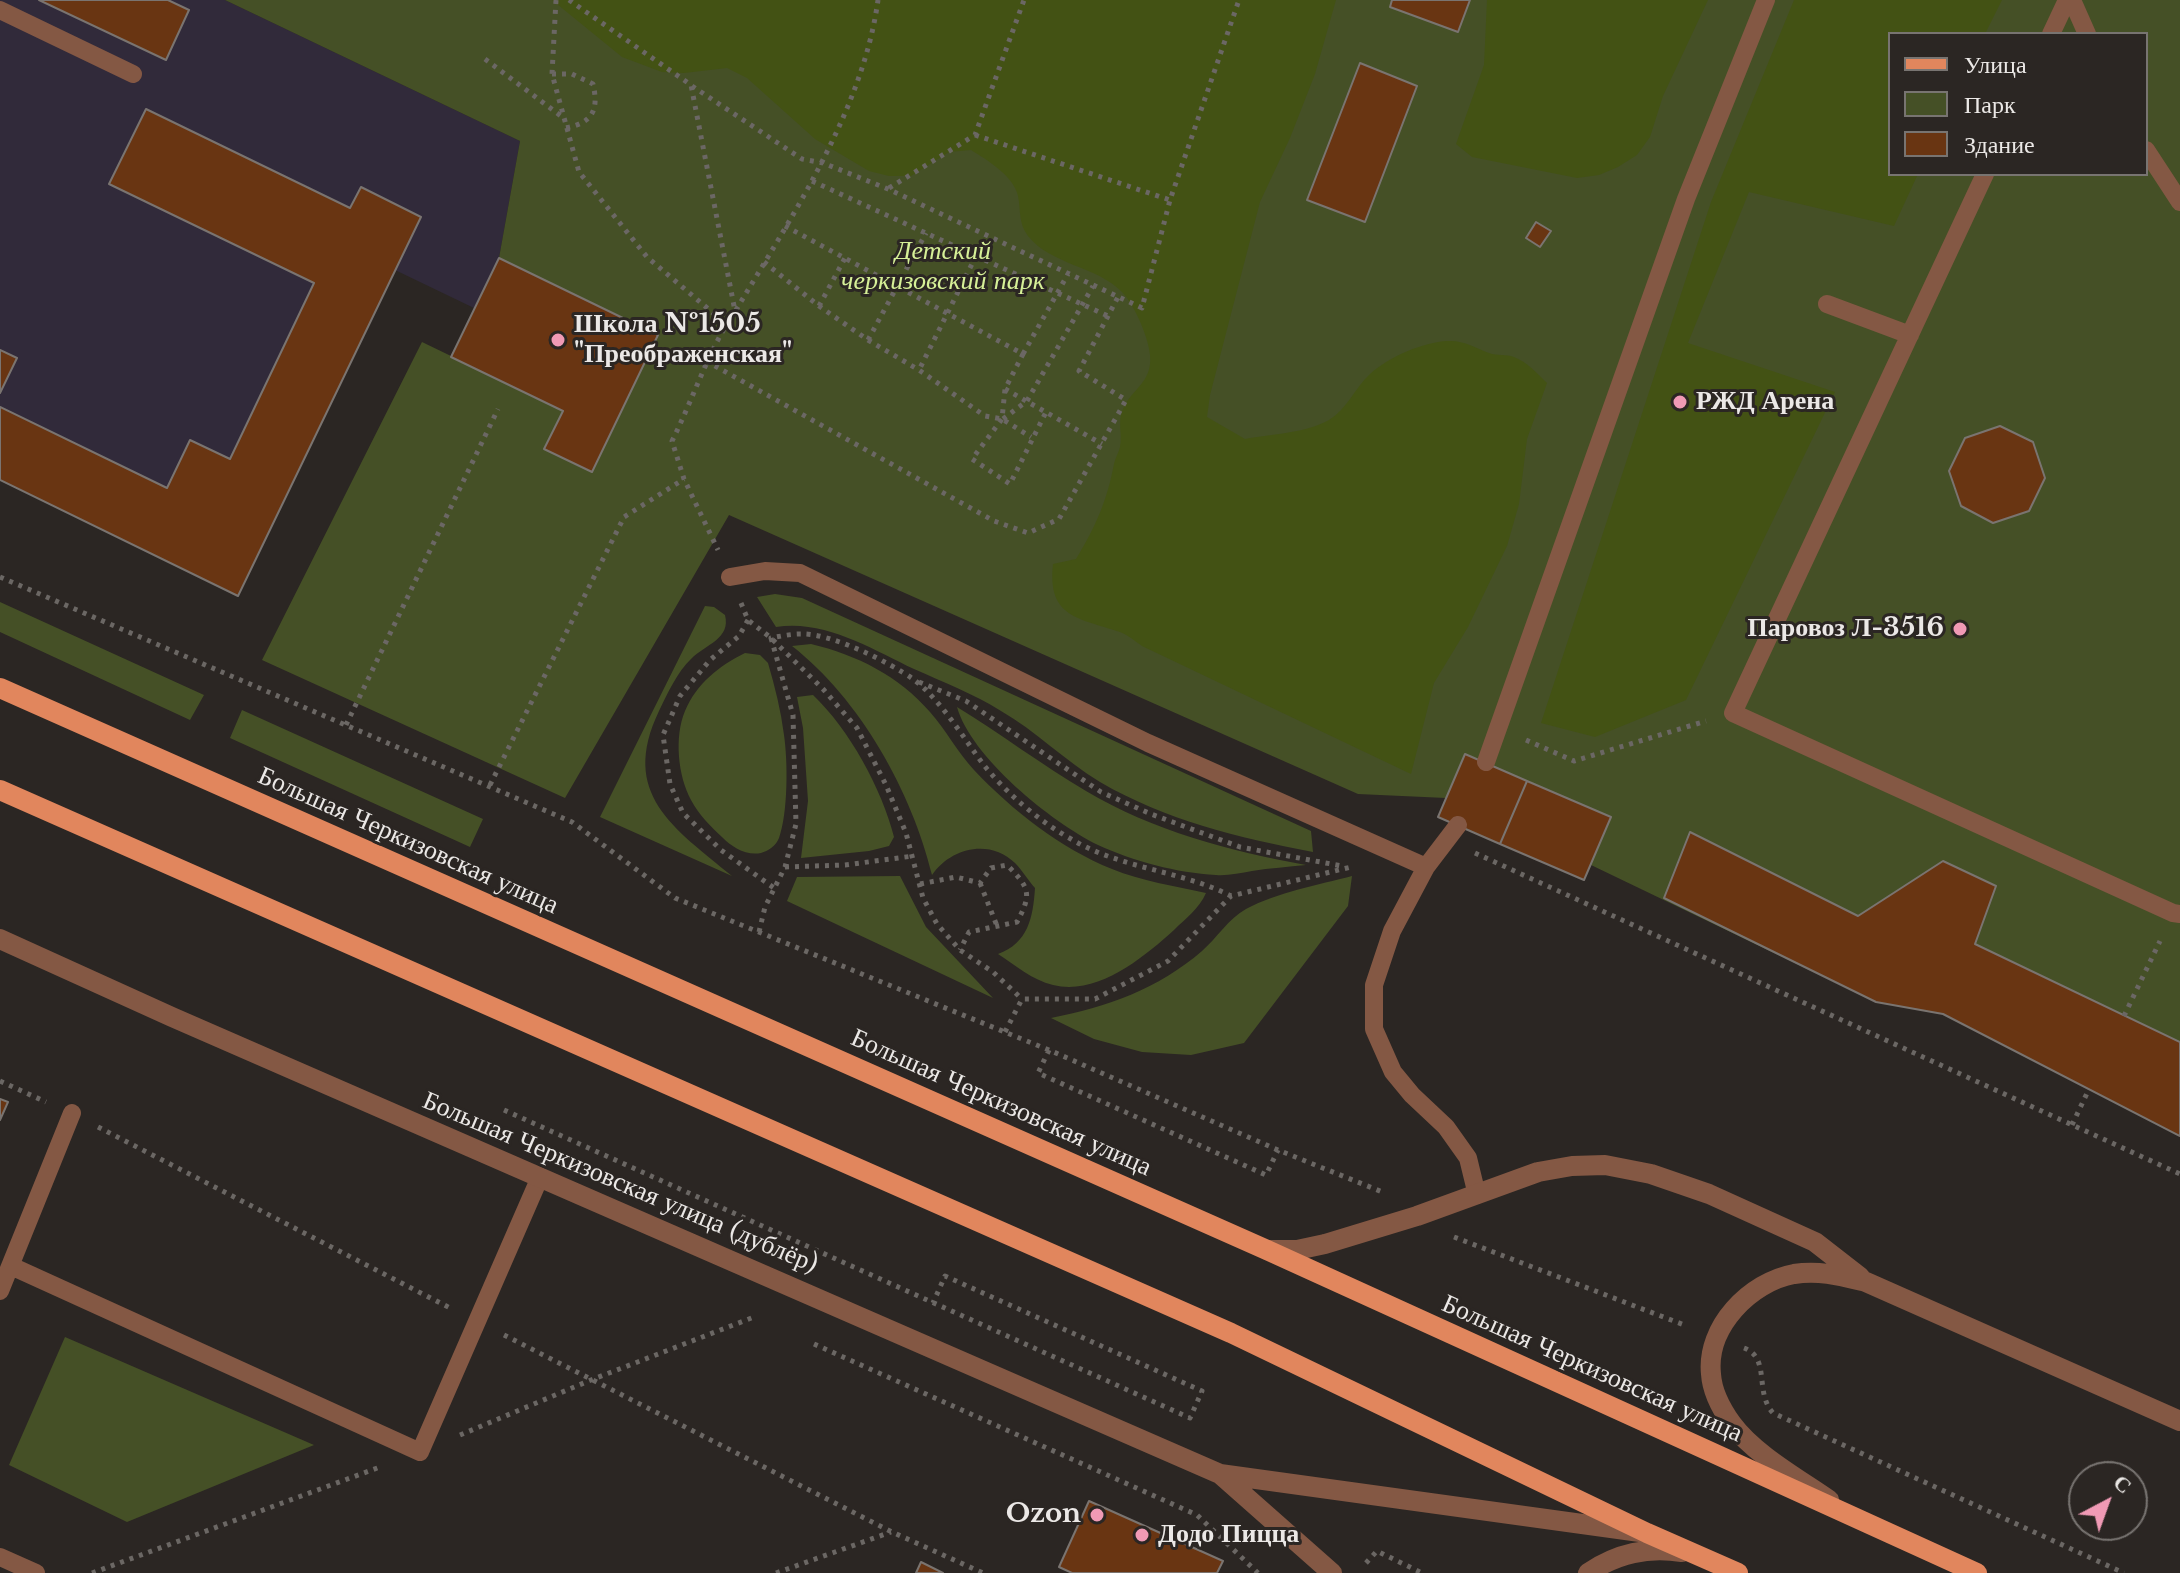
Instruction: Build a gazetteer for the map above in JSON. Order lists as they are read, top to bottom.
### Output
{
  "streets": {
    "main road": ["Большая Черкизовская улица"],
    "street": ["Большая Черкизовская улица (дублёр)"]
  },
  "parks": ["Детский черкизовский парк"],
  "places": [
    "Школа №1505 \"Преображенская\"",
    "РЖД Арена",
    "Паровоз Л-3516",
    "Ozon",
    "Додо Пицца"
  ],
  "legend": ["Улица", "Парк", "Здание"],
  "north": "top right"
}
